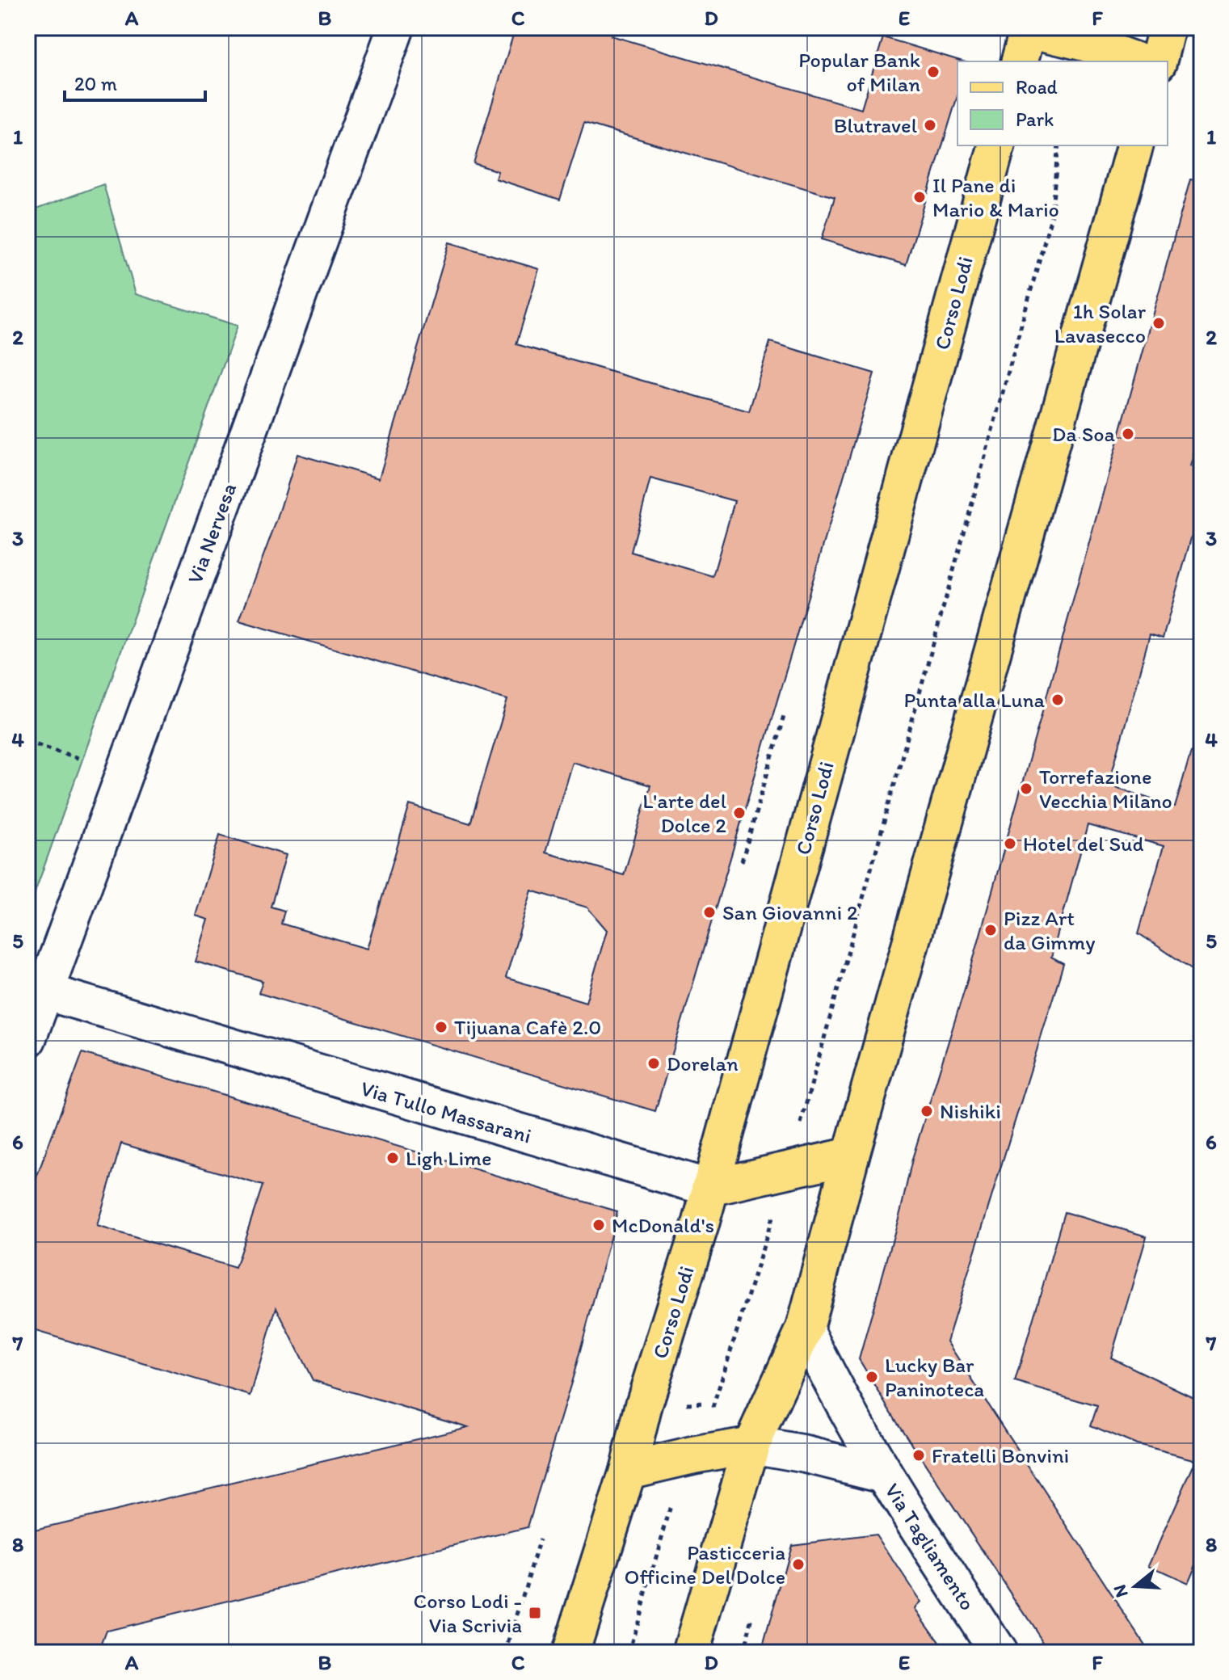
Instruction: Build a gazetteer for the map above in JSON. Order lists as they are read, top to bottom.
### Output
{
  "streets": {
    "main road": ["Corso Lodi", "Via Tullo Massarani"],
    "street": ["Via Nervesa", "Via Tagliamento"]
  },
  "crossings": [
    ["Corso Lodi", "Via Tullo Massarani"],
    ["Via Nervesa", "Via Tullo Massarani"]
  ],
  "places": {
    "other": [
      "Popular Bank of Milan",
      "Blutravel",
      "Il Pane di Mario & Mario",
      "1h Solar Lavasecco",
      "Da Soa",
      "Punta alla Luna",
      "Torrefazione Vecchia Milano",
      "L'arte del Dolce 2",
      "Hotel del Sud",
      "San Giovanni 2",
      "Pizz Art da Gimmy",
      "Tijuana Cafè 2.0",
      "Dorelan",
      "Nishiki",
      "Ligh Lime",
      "McDonald's",
      "Lucky Bar Paninoteca",
      "Fratelli Bonvini",
      "Pasticceria Officine Del Dolce"
    ],
    "transit": ["Corso Lodi - Via Scrivia"]
  },
  "legend": ["Road", "Park"],
  "scale_bar": "20 m",
  "north": "left",
  "grid": {
    "columns": [
      "A",
      "B",
      "C",
      "D",
      "E",
      "F"
    ],
    "rows": [
      "1",
      "2",
      "3",
      "4",
      "5",
      "6",
      "7",
      "8"
    ]
  }
}
